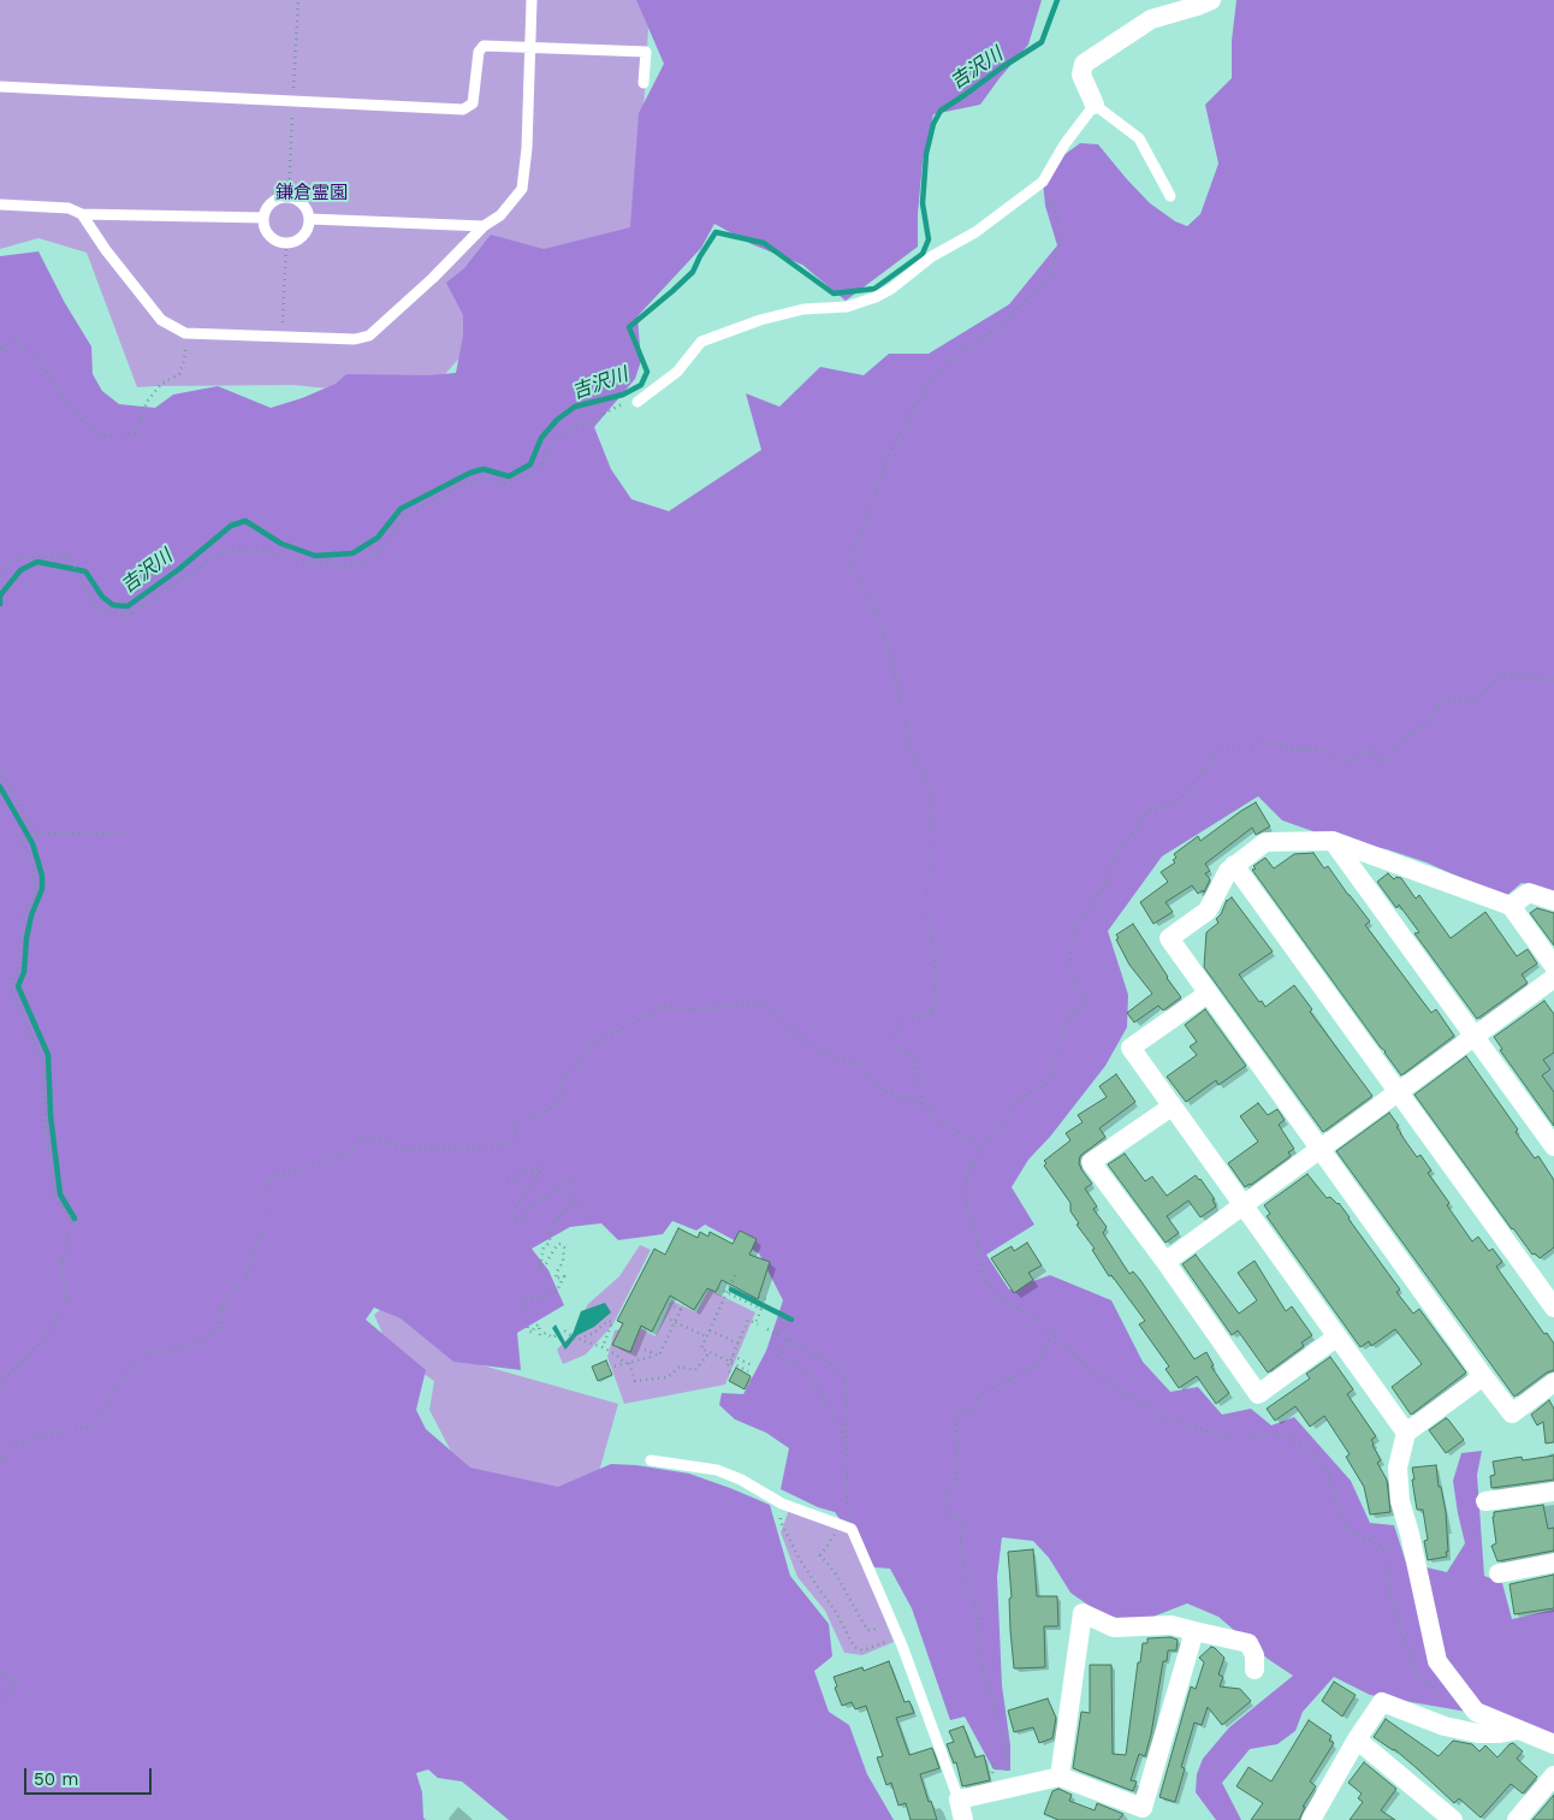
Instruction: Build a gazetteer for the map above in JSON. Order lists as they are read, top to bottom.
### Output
{
  "water": ["吉沢川"],
  "parks": ["鎌倉霊園"],
  "scale_bar": "50 m"
}
